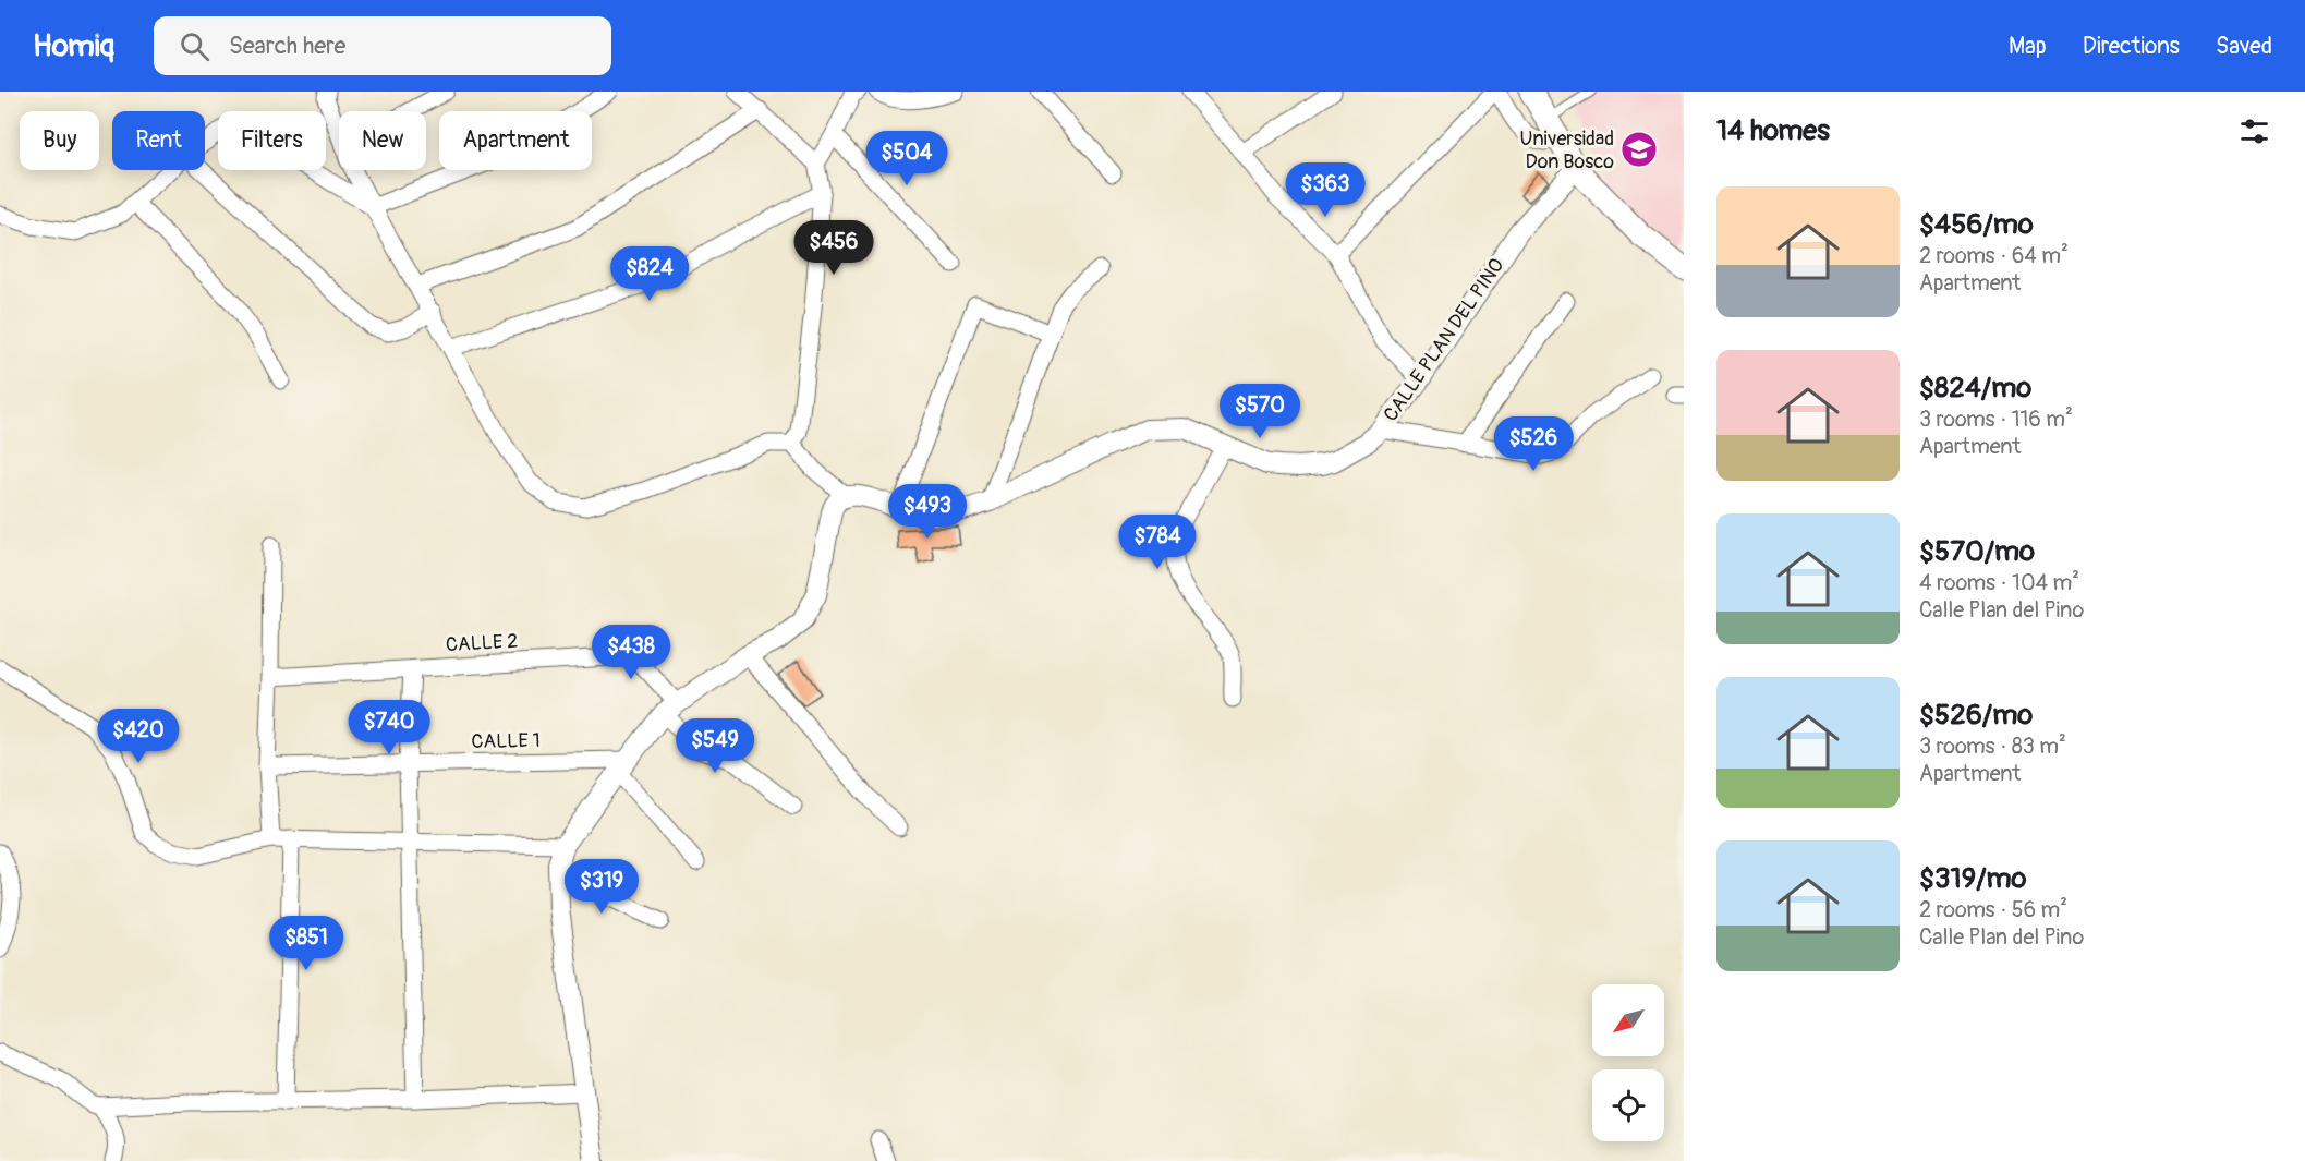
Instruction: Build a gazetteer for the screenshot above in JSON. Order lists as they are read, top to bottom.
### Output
{
  "streets": {
    "street": ["CALLE PLAN DEL PINO", "CALLE 2", "CALLE 1"]
  },
  "places": {
    "school or university": ["Universidad Don Bosco"]
  },
  "north": "bottom left",
  "page": {
    "header": "Homiq",
    "search": "Search here",
    "nav": ["Map", "Directions", "Saved"],
    "heading": "14 homes",
    "chip": [
      "Buy",
      "Rent",
      "Filters",
      "New",
      "Apartment"
    ],
    "price": [
      "$504",
      "$363",
      "$456",
      "$824",
      "$570",
      "$526",
      "$493",
      "$784",
      "$438",
      "$740",
      "$420",
      "$549",
      "$319",
      "$851"
    ],
    "list": [
      {
        "name": "$456/mo",
        "note": "2 rooms · 64 m² · Apartment"
      },
      {
        "name": "$824/mo",
        "note": "3 rooms · 116 m² · Apartment"
      },
      {
        "name": "$570/mo",
        "note": "4 rooms · 104 m² · Calle Plan del Pino"
      },
      {
        "name": "$526/mo",
        "note": "3 rooms · 83 m² · Apartment"
      },
      {
        "name": "$319/mo",
        "note": "2 rooms · 56 m² · Calle Plan del Pino"
      }
    ]
  }
}
